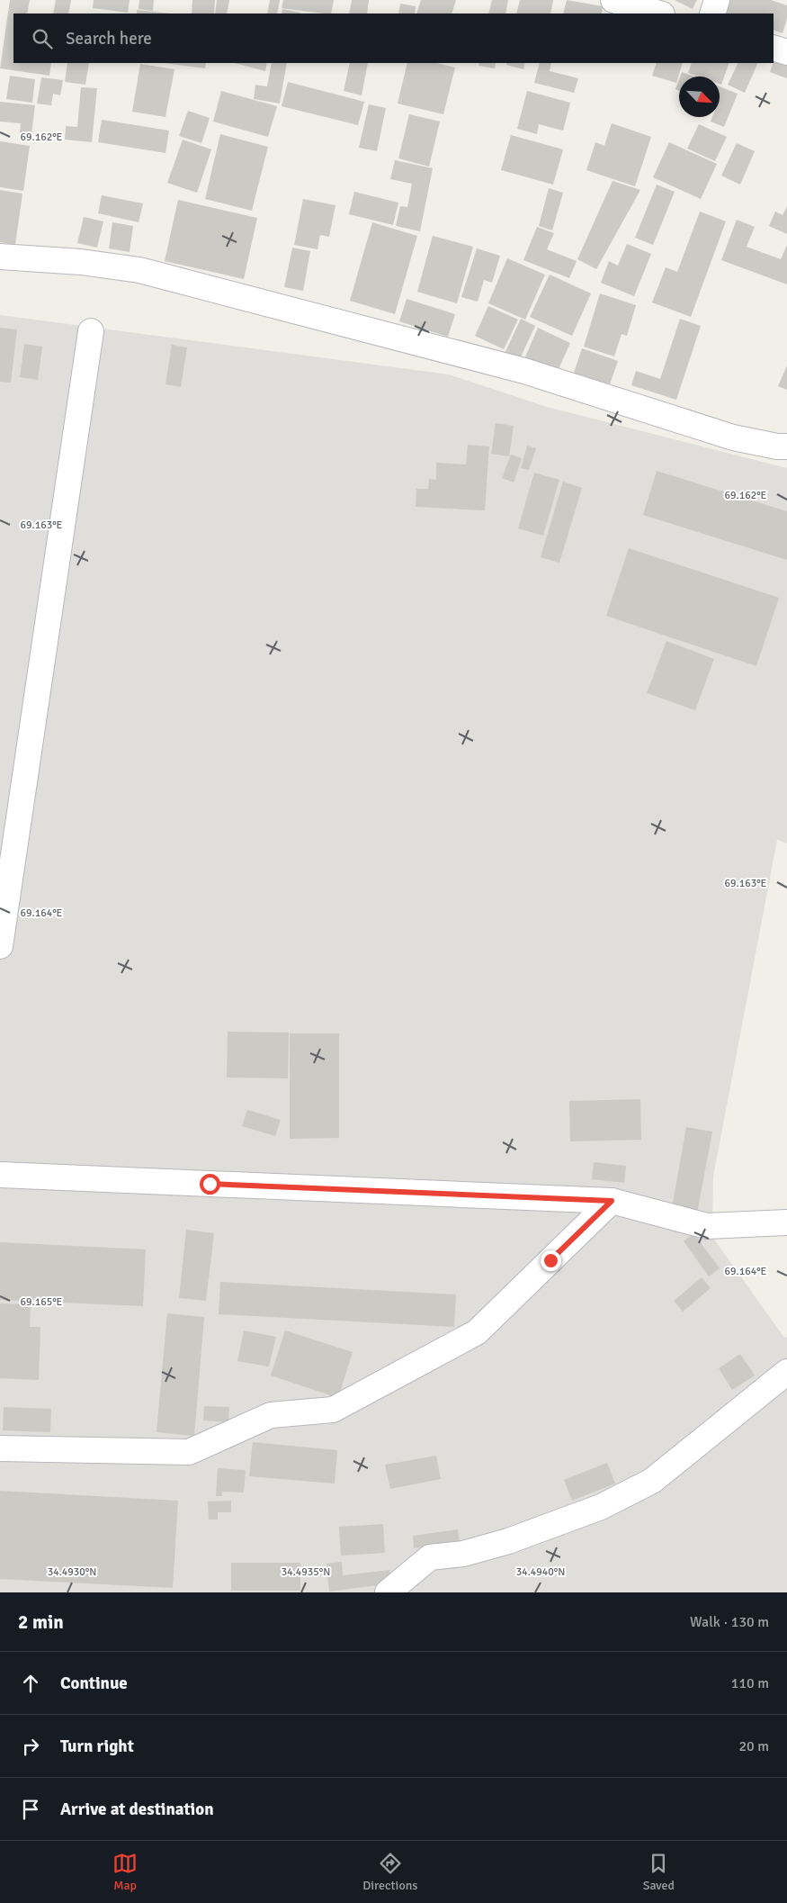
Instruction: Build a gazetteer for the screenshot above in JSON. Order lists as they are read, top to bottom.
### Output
{
  "north": "bottom right",
  "page": {
    "search": "Search here",
    "heading": ["2 min", "Walk · 130 m"],
    "list": [
      ["Continue", "110 m"],
      ["Turn right", "20 m"],
      "Arrive at destination"
    ],
    "nav": ["Map", "Directions", "Saved"]
  },
  "coordinates": [
    "69.162°E",
    "69.163°E",
    "69.164°E",
    "69.165°E",
    "34.4930°N",
    "34.4935°N",
    "34.4940°N"
  ]
}
